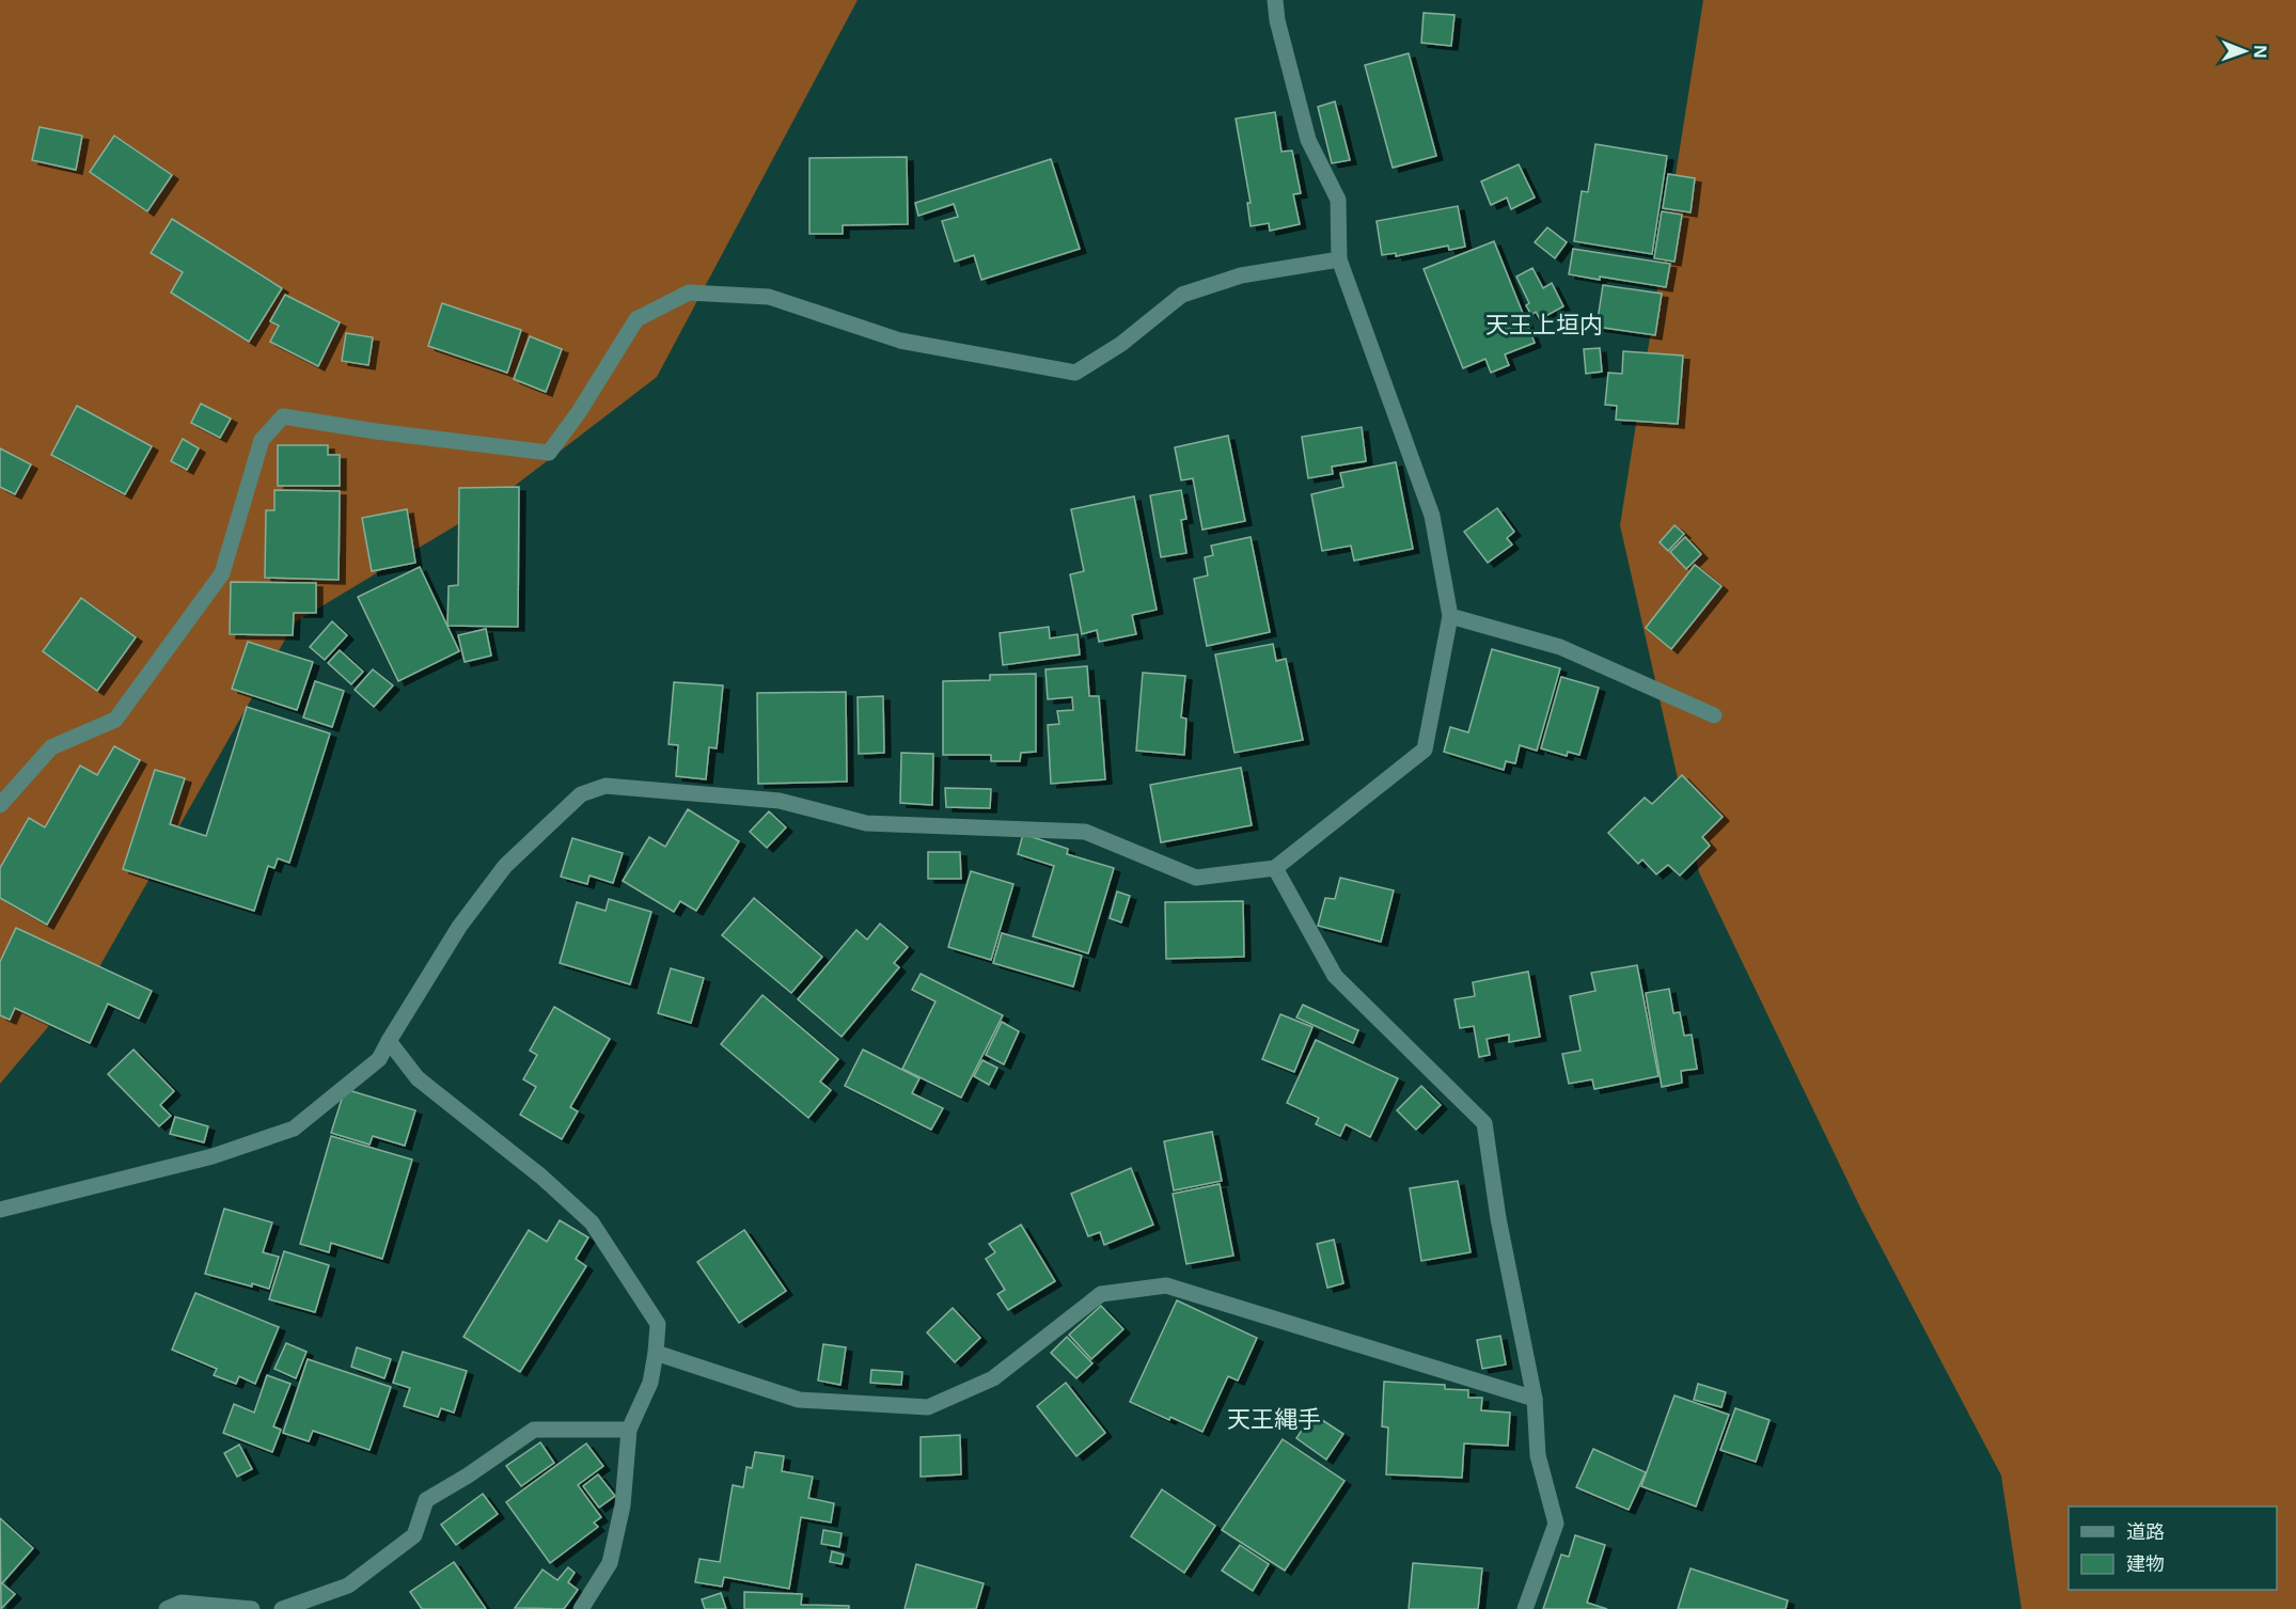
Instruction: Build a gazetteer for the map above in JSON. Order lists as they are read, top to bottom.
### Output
{
  "districts": ["天王上垣内", "天王縄手"],
  "legend": ["道路", "建物"],
  "north": "right"
}
